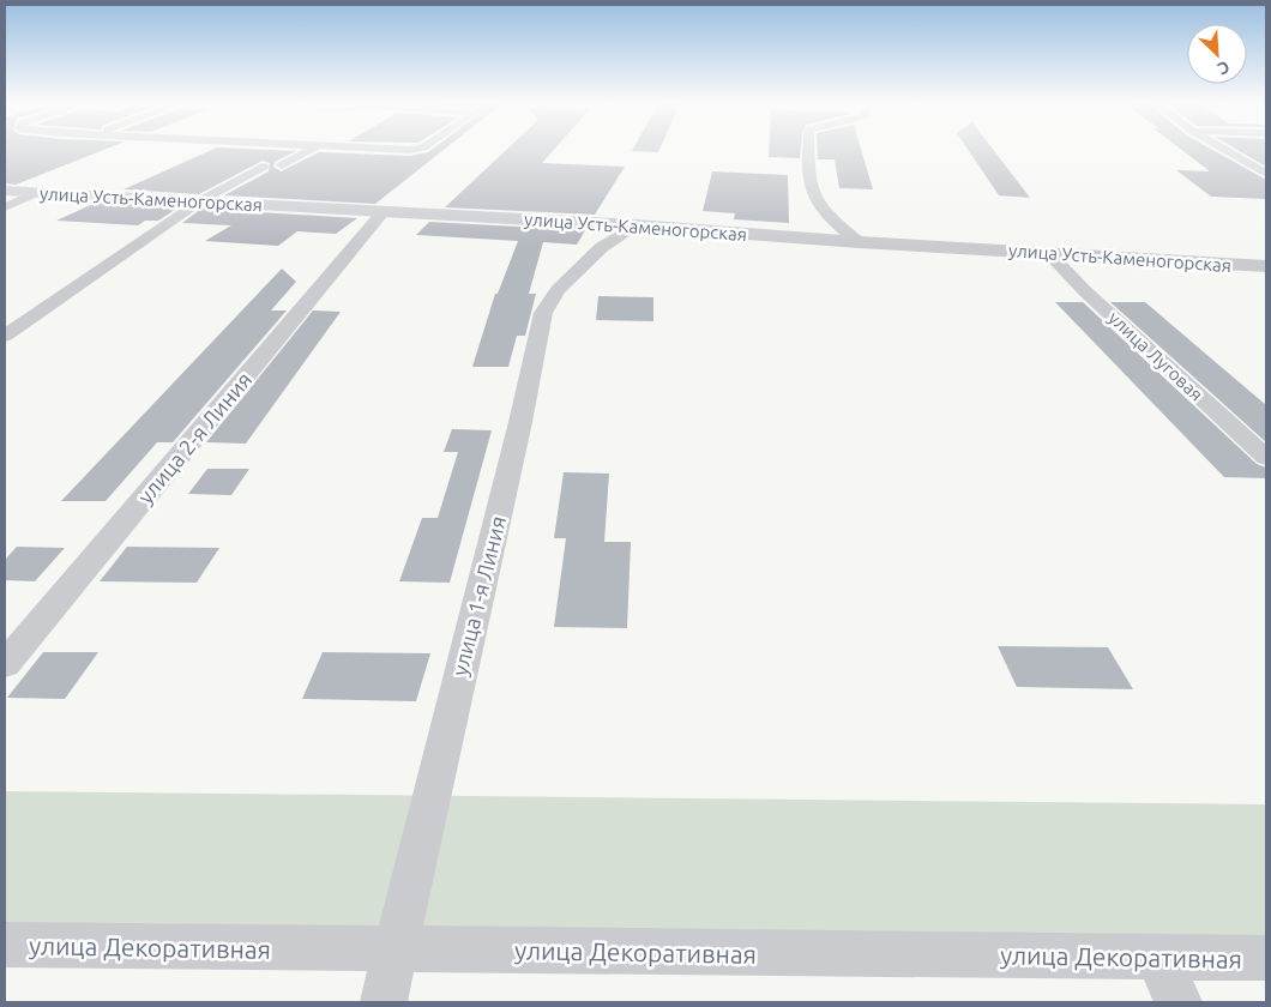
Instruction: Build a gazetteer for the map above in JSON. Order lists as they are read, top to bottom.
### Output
{
  "streets": {
    "street": [
      "улица Усть-Каменогорская",
      "улица Луговая",
      "улица 2-я Линия",
      "улица 1-я Линия",
      "улица Декоративная"
    ]
  },
  "crossings": [
    ["улица Усть-Каменогорская", "улица Луговая"],
    ["улица Усть-Каменогорская", "улица 2-я Линия"],
    ["улица Усть-Каменогорская", "улица 1-я Линия"],
    ["улица 1-я Линия", "улица Декоративная"]
  ],
  "north": "bottom right"
}
